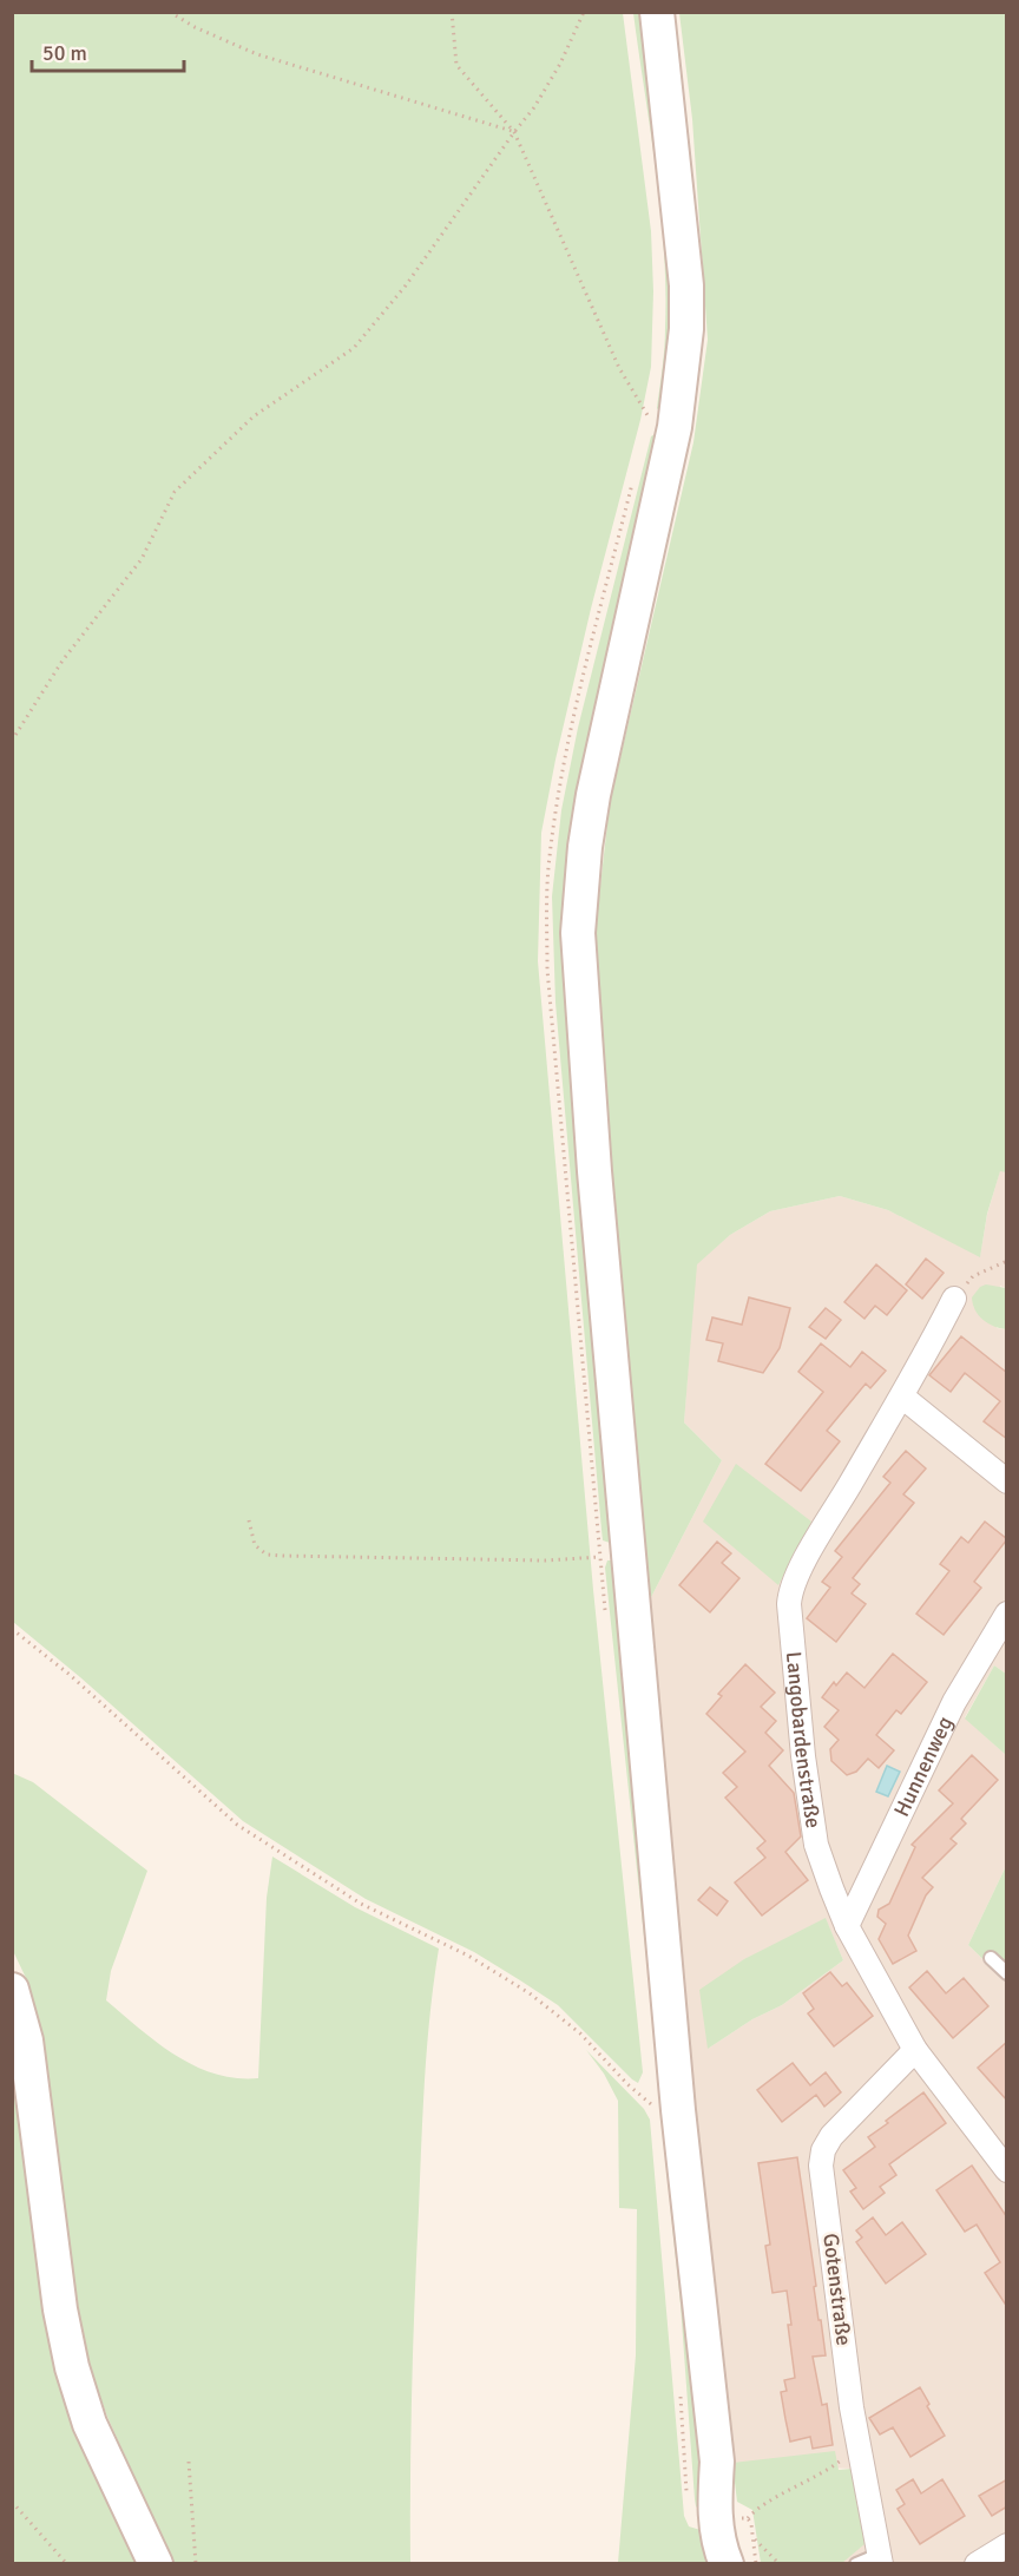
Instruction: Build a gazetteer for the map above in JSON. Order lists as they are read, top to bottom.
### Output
{
  "streets": {
    "street": ["Langobardenstraße", "Hunnenweg", "Gotenstraße"]
  },
  "crossings": [
    ["Langobardenstraße", "Hunnenweg"],
    ["Langobardenstraße", "Gotenstraße"]
  ],
  "scale_bar": "50 m"
}
